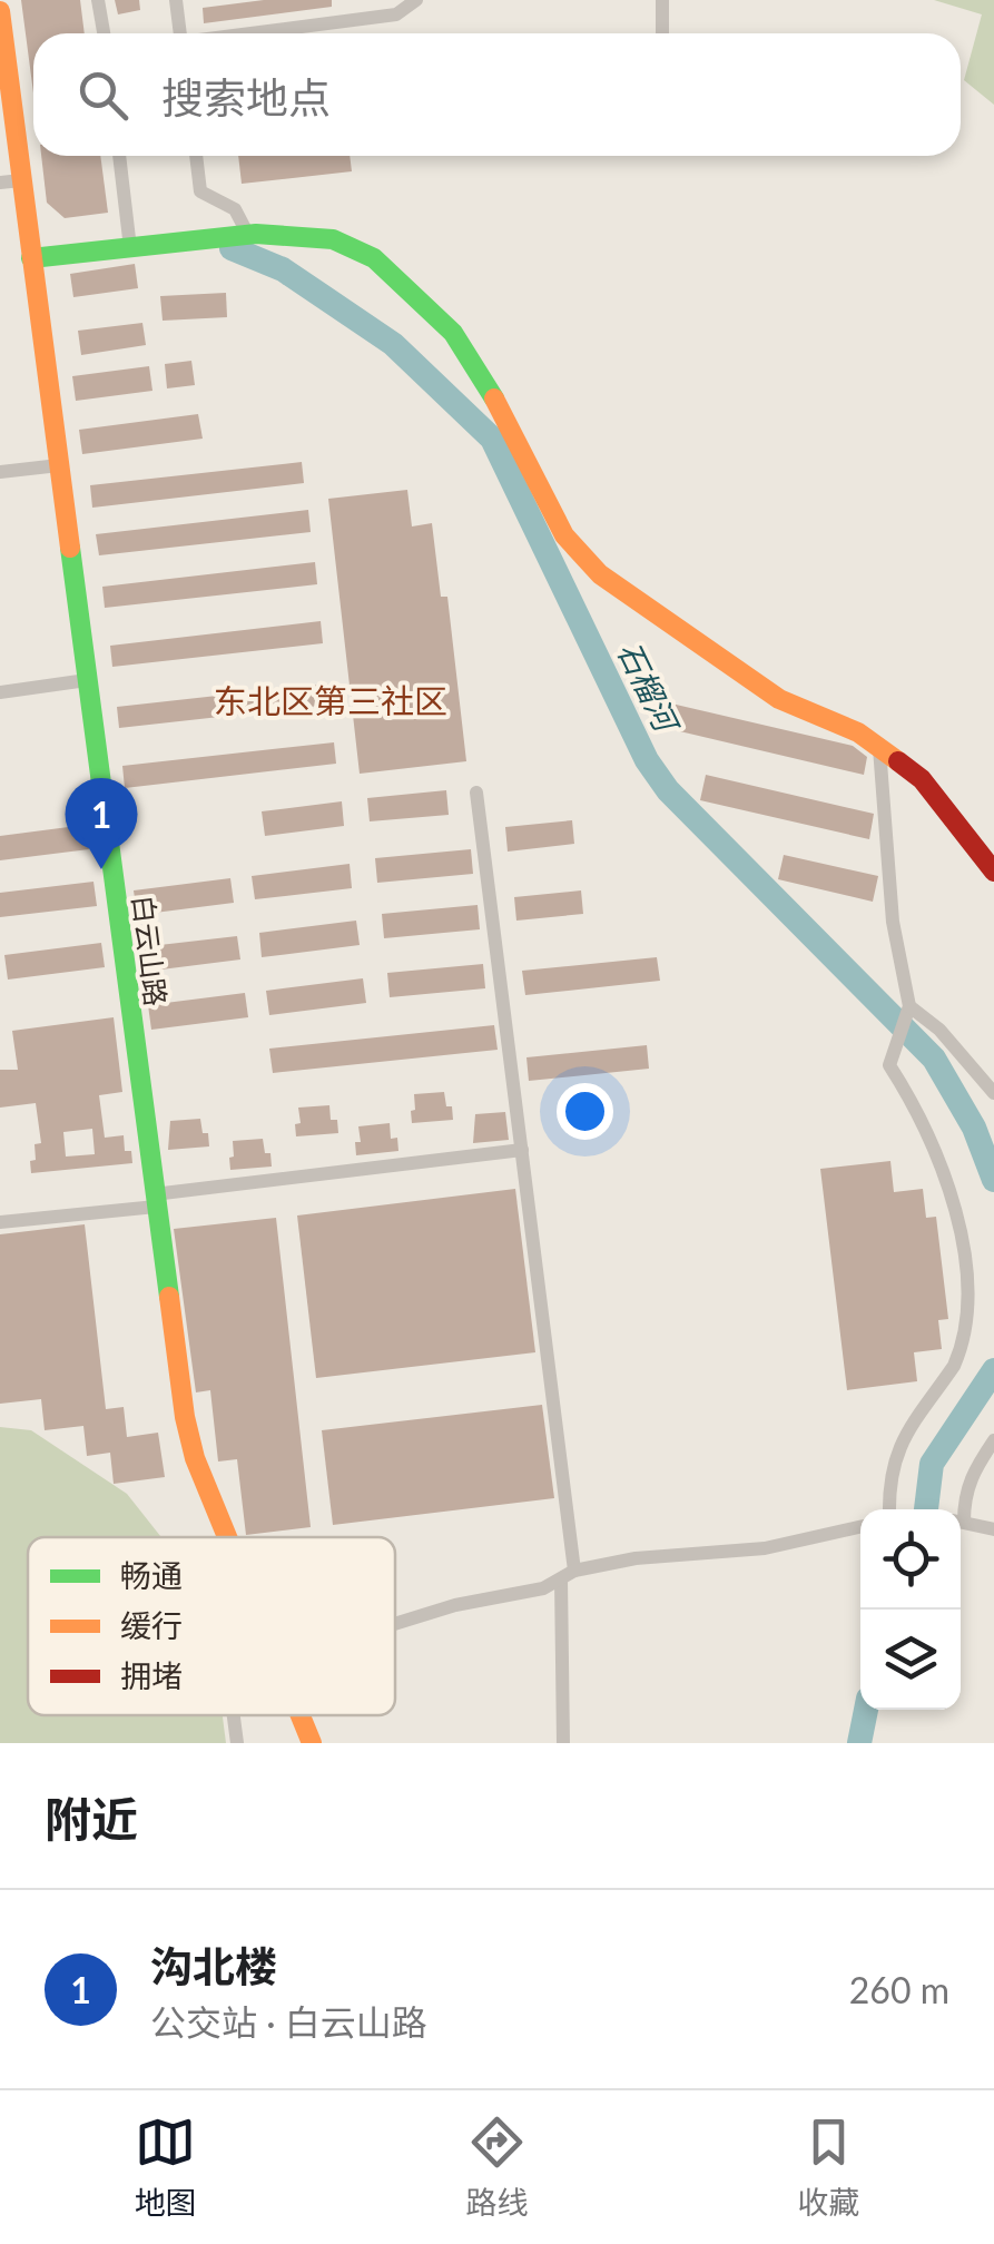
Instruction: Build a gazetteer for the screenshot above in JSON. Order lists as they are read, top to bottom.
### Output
{
  "streets": {
    "street": ["白云山路"]
  },
  "districts": ["东北区第三社区"],
  "water": ["石榴河"],
  "legend": ["畅通", "缓行", "拥堵"],
  "page": {
    "search": "搜索地点",
    "pins": "1",
    "heading": "附近",
    "list": [
      {
        "mark": "1",
        "name": "沟北楼",
        "note": "公交站 · 白云山路",
        "value": "260 m"
      }
    ],
    "nav": ["地图", "路线", "收藏"]
  }
}
